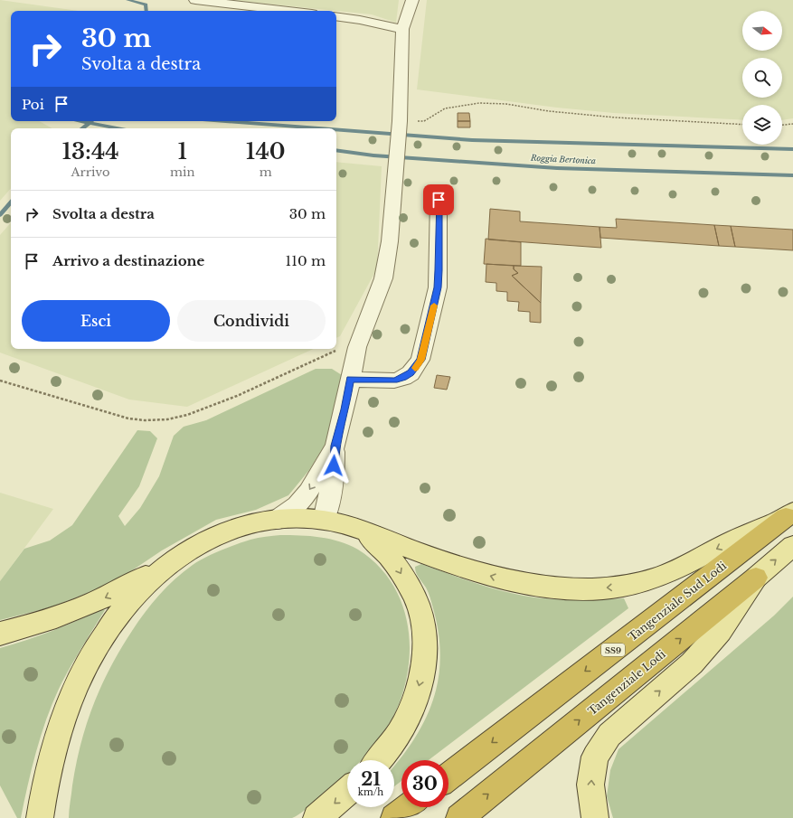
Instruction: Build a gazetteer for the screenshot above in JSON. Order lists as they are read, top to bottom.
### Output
{
  "streets": {
    "highway": ["Tangenziale Sud Lodi", "SS9", "Tangenziale Lodi"]
  },
  "one_way": ["Tangenziale Sud Lodi"],
  "water": ["Roggia Bertonica"],
  "north": "right",
  "page": {
    "turn": ["30 m", "Svolta a destra"],
    "then": "Poi",
    "eta": [
      "13:44",
      "Arrivo",
      "1",
      "min",
      "140",
      "m"
    ],
    "list": [
      {
        "name": "Svolta a destra",
        "value": "30 m"
      },
      {
        "name": "Arrivo a destinazione",
        "value": "110 m"
      }
    ],
    "buttons": ["Esci", "Condividi"],
    "speed": "21 km/h",
    "limit": "30"
  }
}
